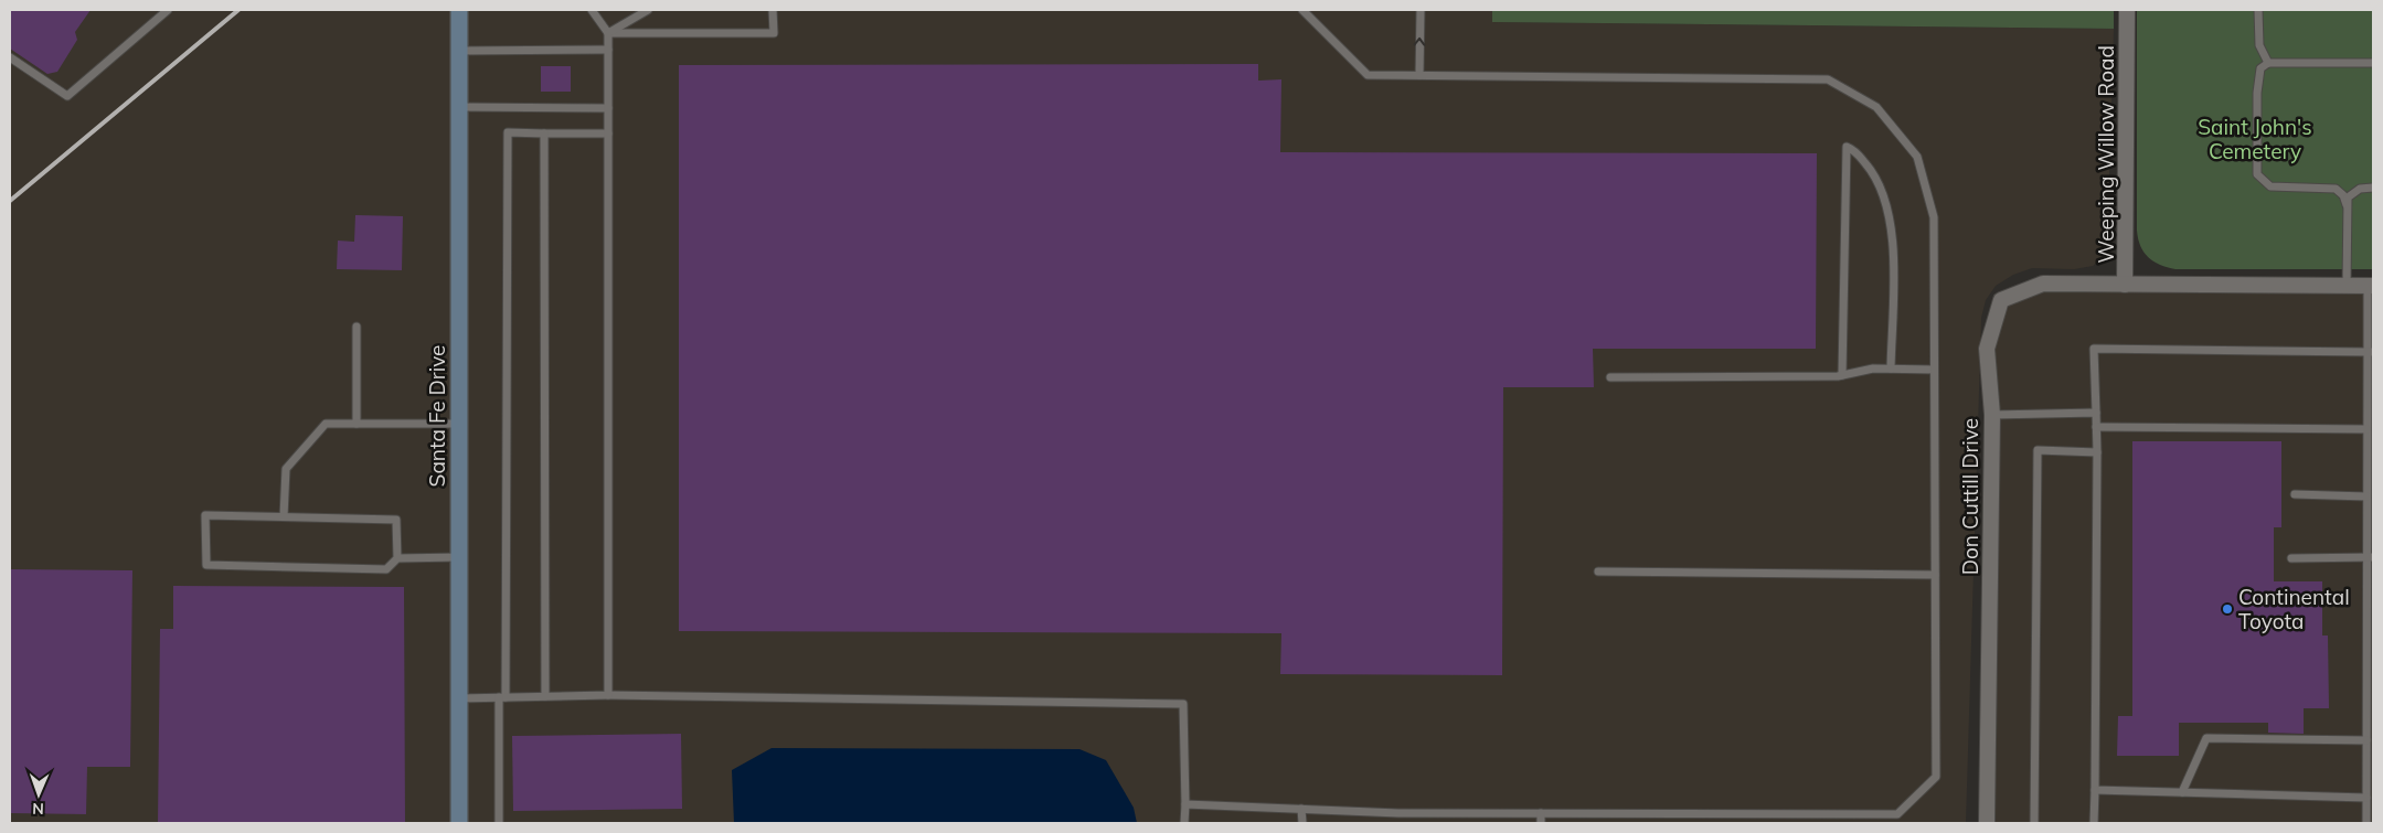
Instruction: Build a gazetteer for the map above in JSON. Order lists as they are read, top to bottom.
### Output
{
  "streets": {
    "street": ["Weeping Willow Road", "Santa Fe Drive", "Don Cuttill Drive"]
  },
  "crossings": [
    ["Weeping Willow Road", "Don Cuttill Drive"]
  ],
  "parks": ["Saint John's Cemetery"],
  "places": ["Continental Toyota"],
  "north": "bottom"
}
